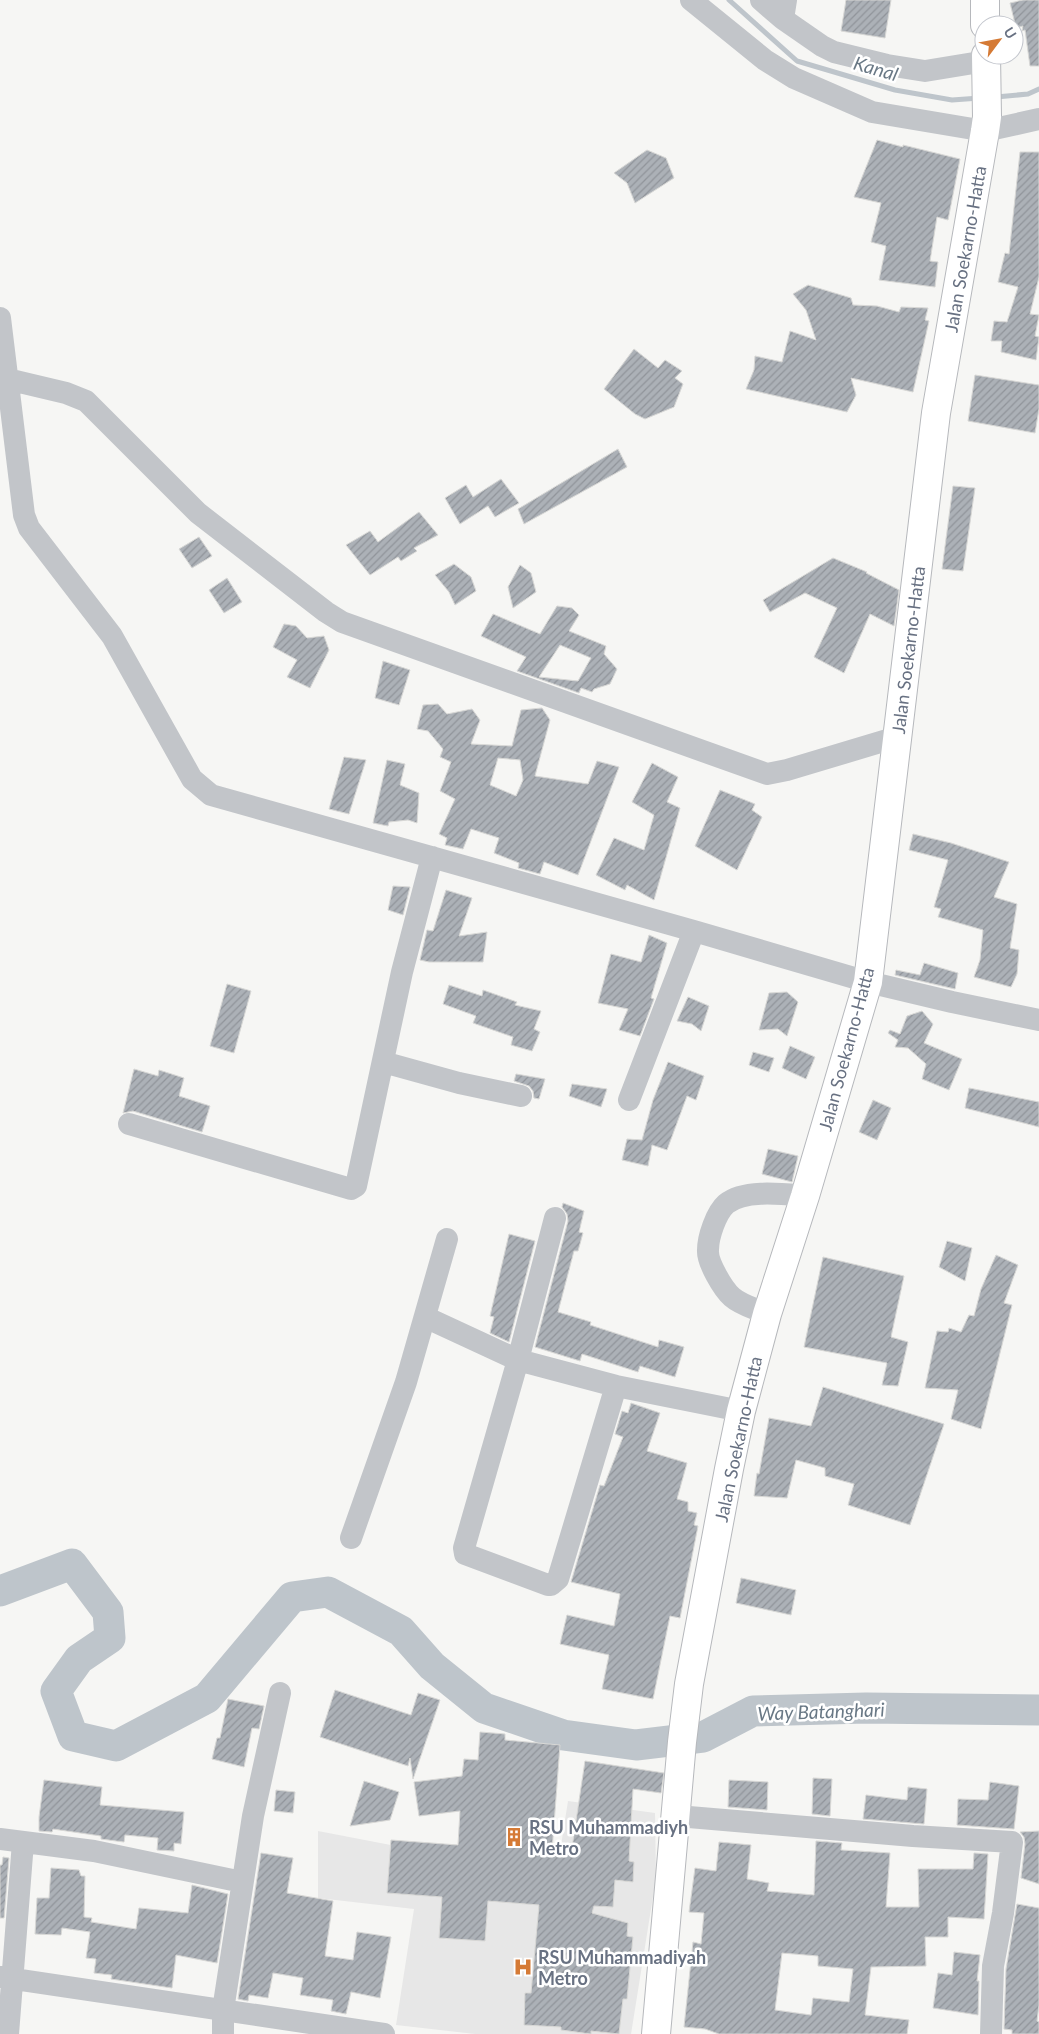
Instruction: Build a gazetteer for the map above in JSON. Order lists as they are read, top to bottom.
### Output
{
  "streets": {
    "main road": ["Jalan Soekarno-Hatta"]
  },
  "water": ["Kanal", "Way Batanghari"],
  "places": {
    "building": ["RSU Muhammadiyh Metro"],
    "hospital": ["RSU Muhammadiyah Metro"]
  },
  "north": "top right"
}
